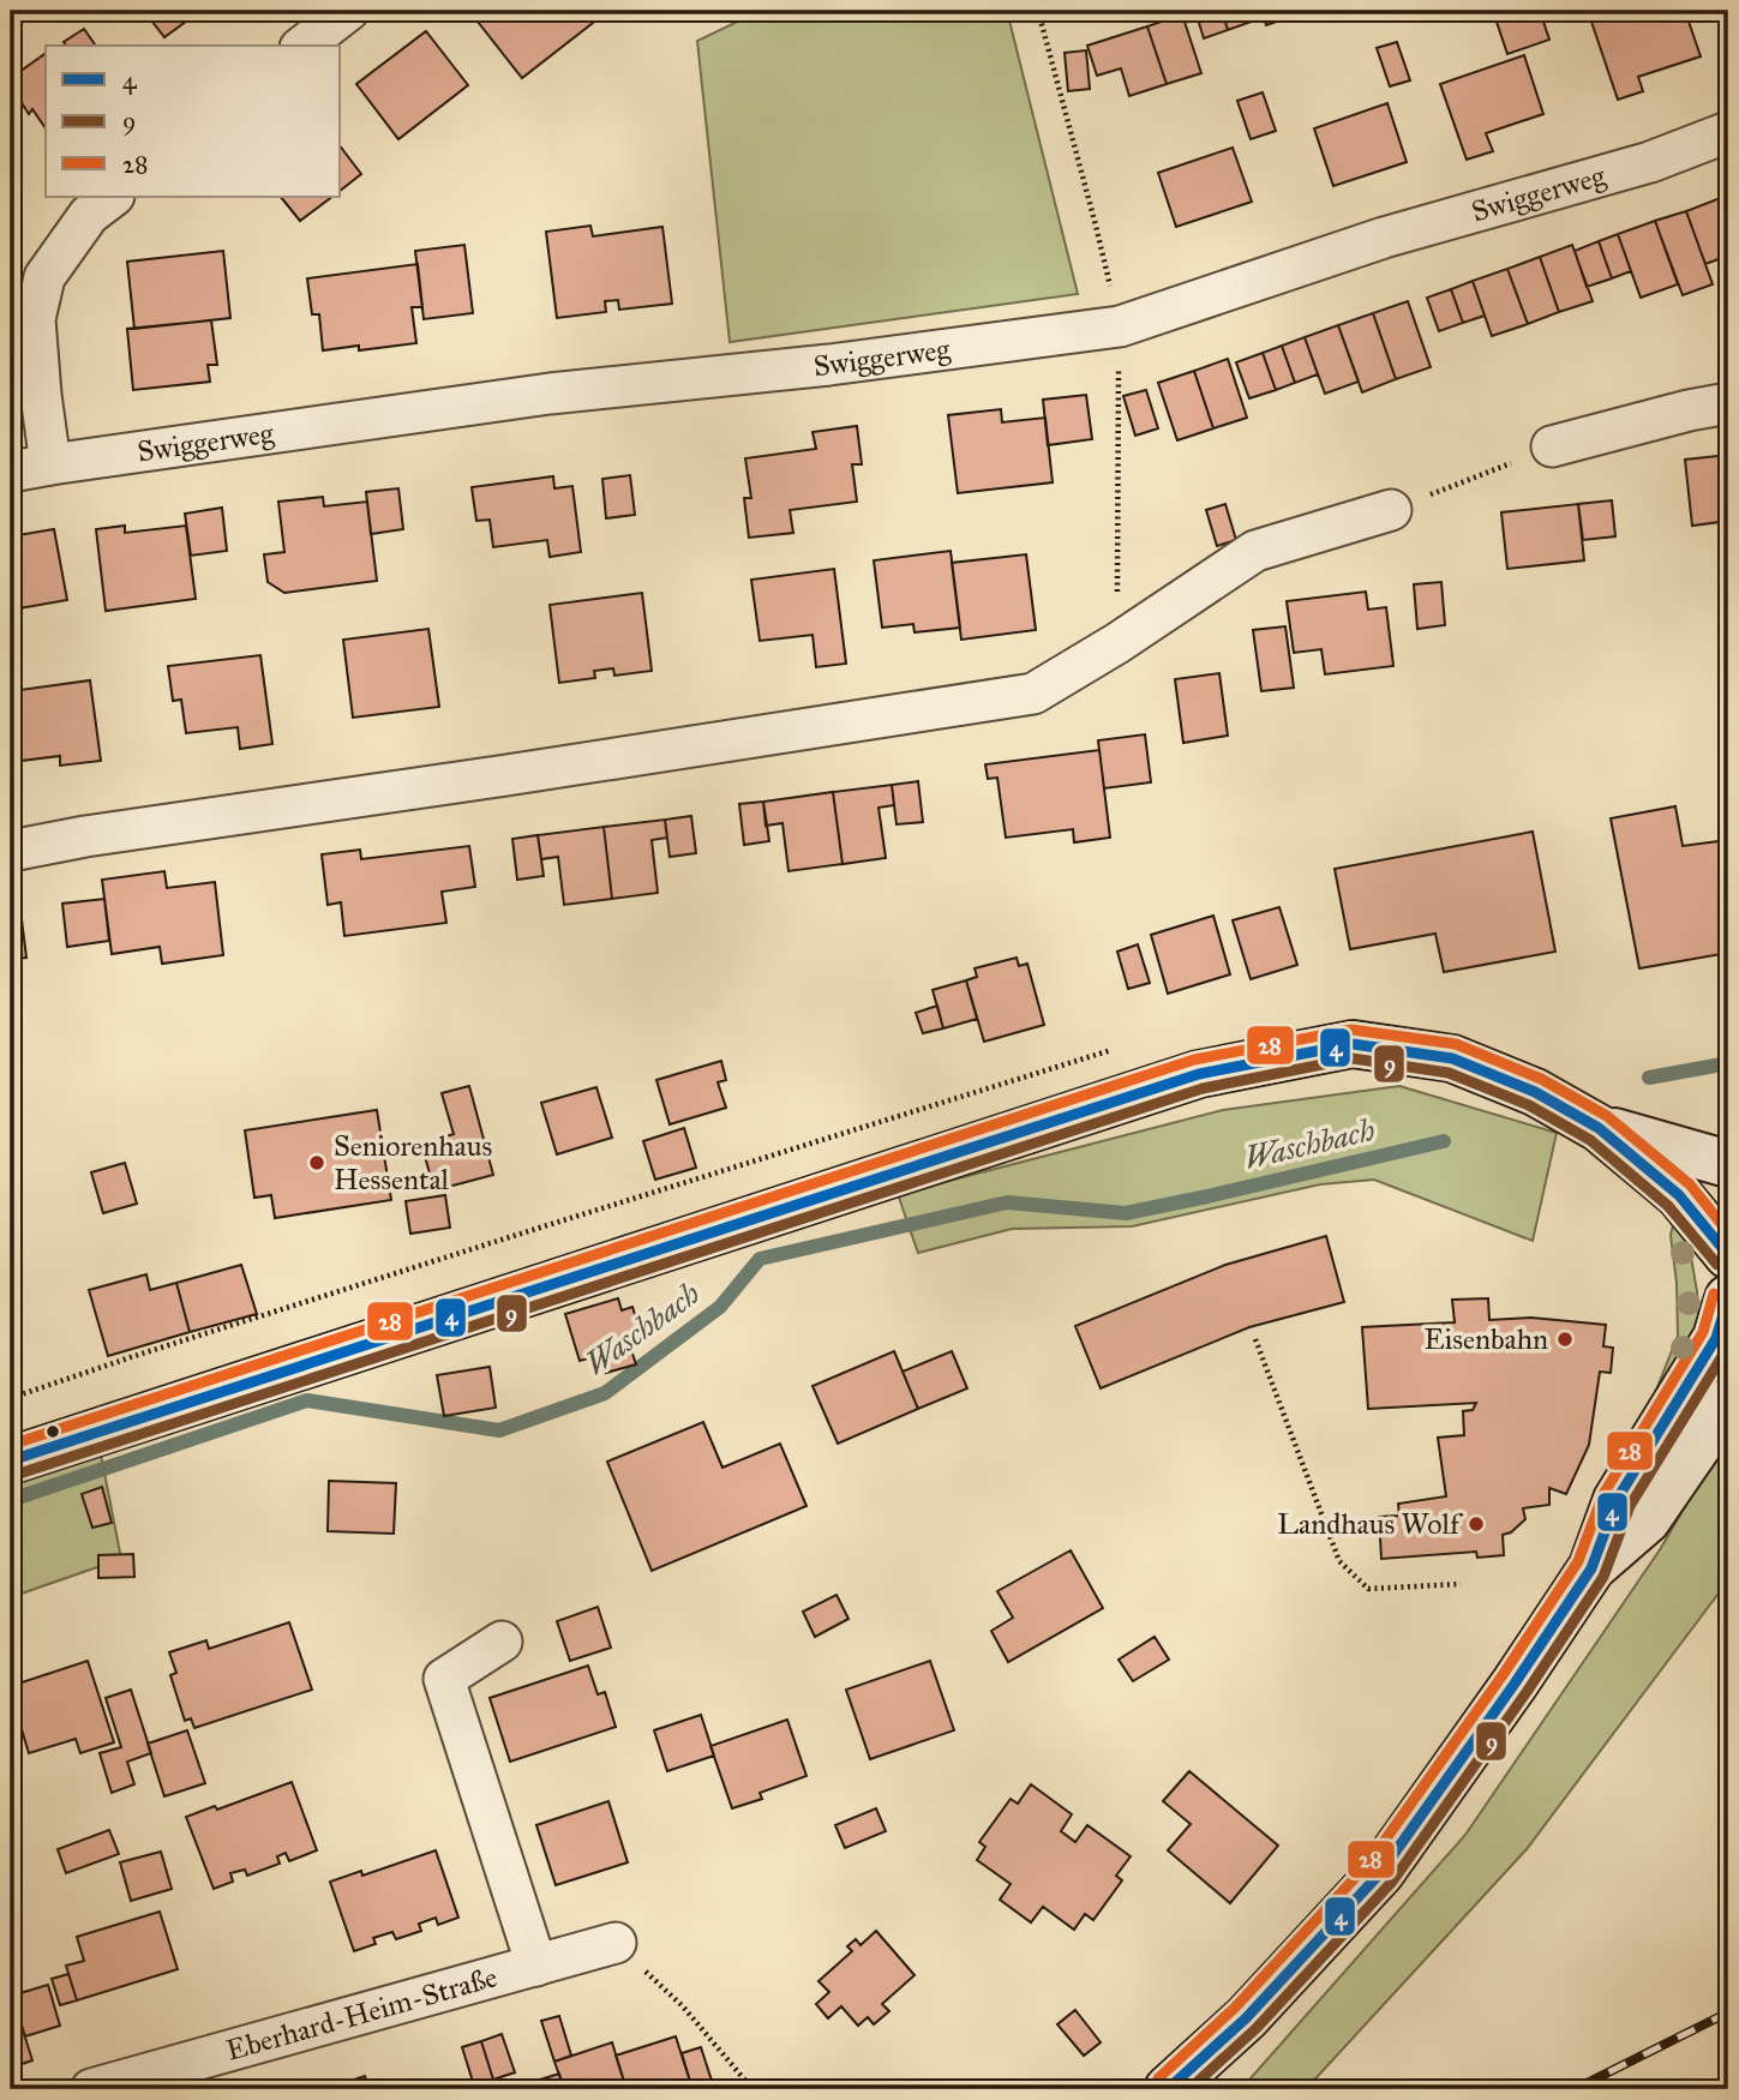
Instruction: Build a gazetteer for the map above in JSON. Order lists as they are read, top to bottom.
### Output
{
  "streets": {
    "street": ["Swiggerweg", "Eberhard-Heim-Straße"]
  },
  "water": ["Waschbach"],
  "places": ["Seniorenhaus Hessental", "Eisenbahn", "Landhaus Wolf"],
  "lines": ["transit line 28", "transit line 4", "transit line 9"],
  "legend": ["4", "9", "28"]
}
